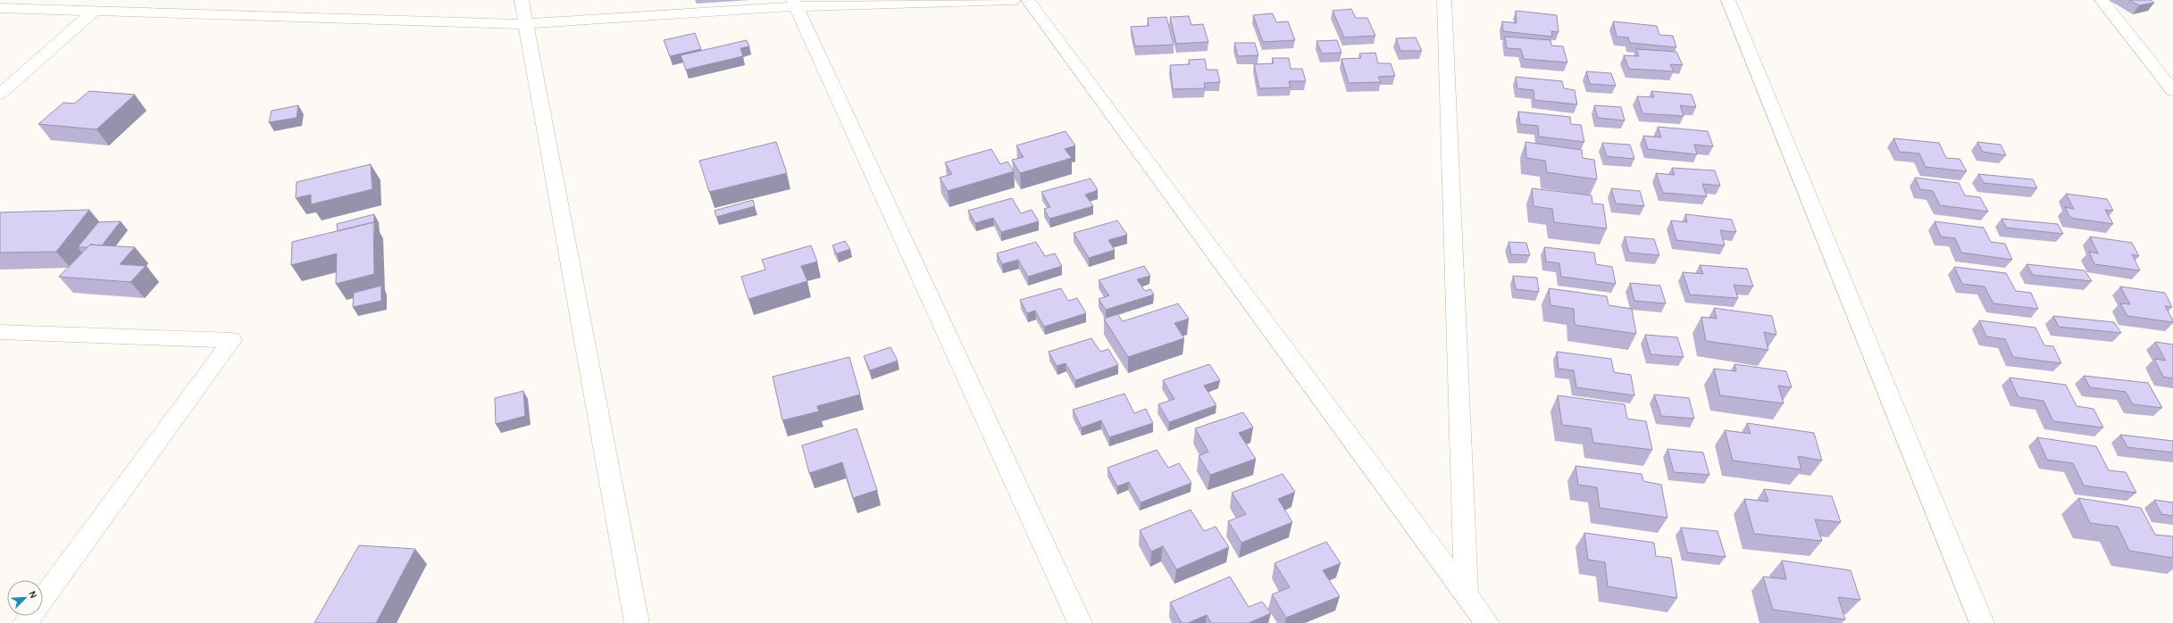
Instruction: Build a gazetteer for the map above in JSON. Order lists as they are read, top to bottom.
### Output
{
  "north": "top right"
}
